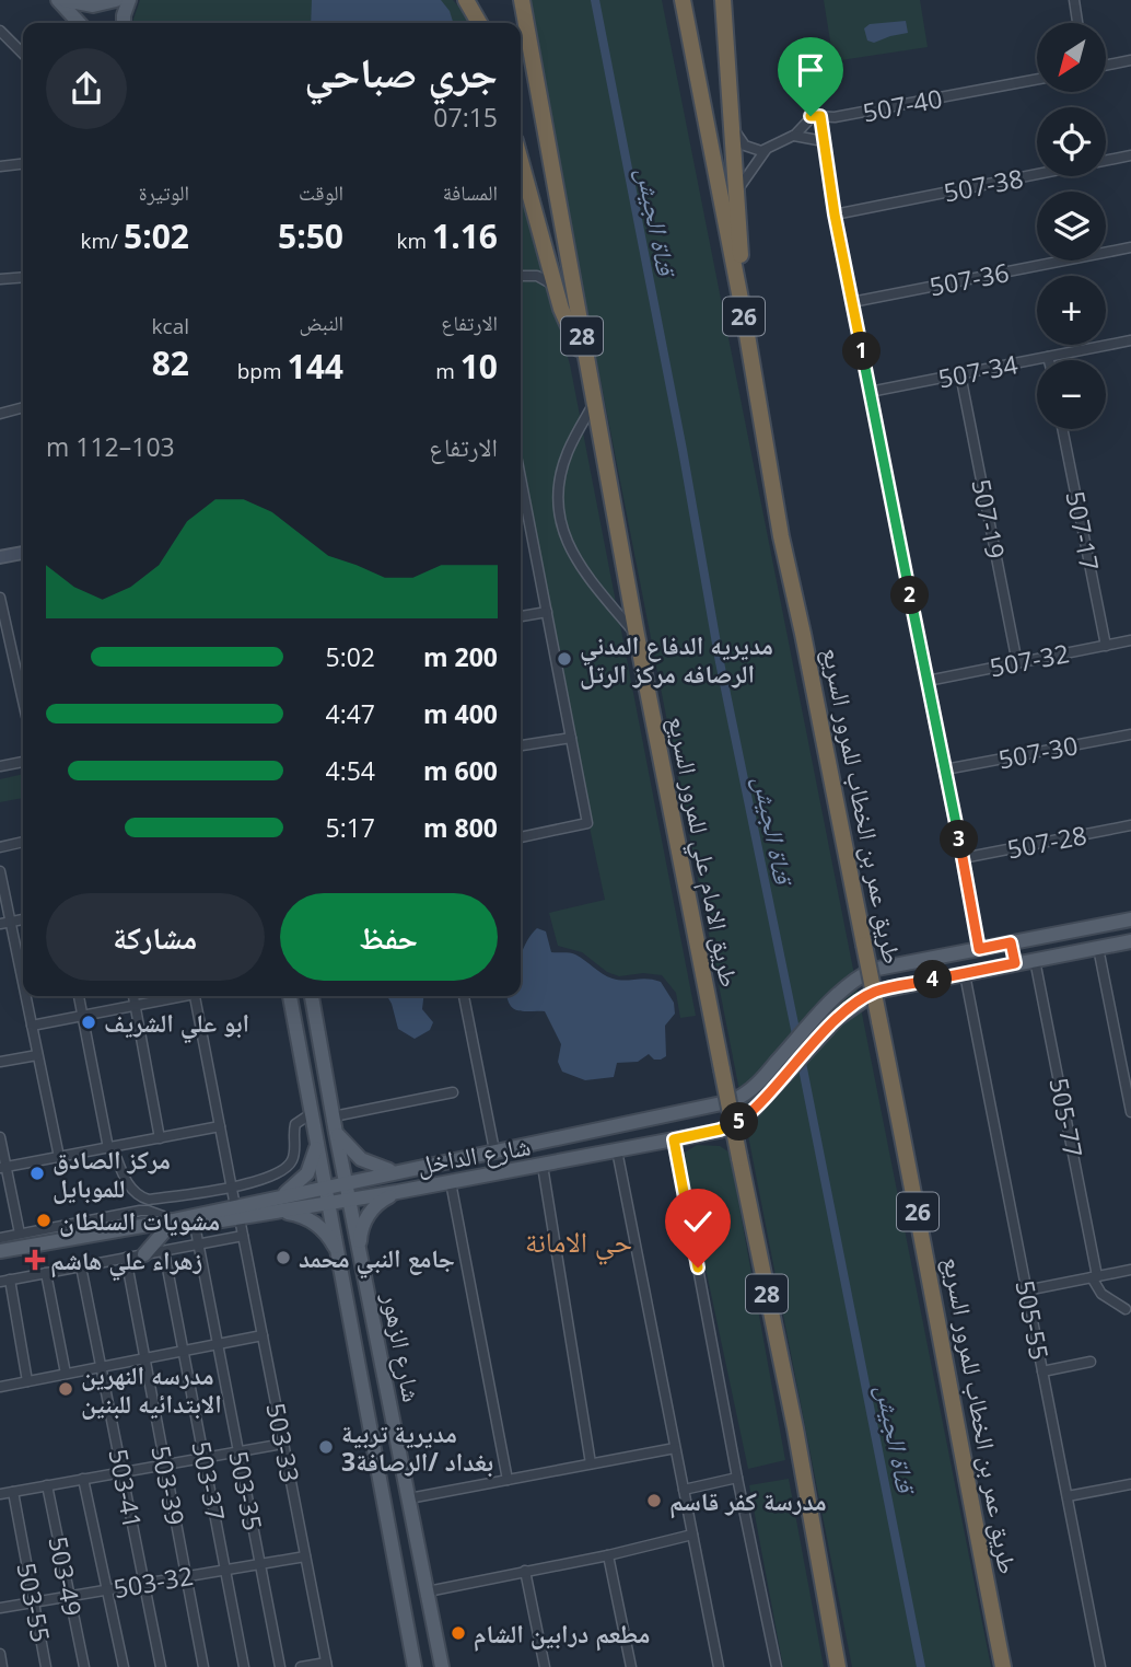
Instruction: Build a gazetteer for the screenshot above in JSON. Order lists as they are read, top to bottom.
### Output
{
  "streets": {
    "highway": [
      "26",
      "28",
      "طريق عمر بن الخطاب للمرور السريع",
      "طريق الامام علي للمرور السريع"
    ],
    "main road": ["شارع الداخل", "شارع الزهور"],
    "street": [
      "507-40",
      "507-38",
      "507-36",
      "507-34",
      "507-19",
      "507-17",
      "507-32",
      "507-30",
      "507-28",
      "505-77",
      "505-55",
      "503-33",
      "503-37",
      "503-39",
      "503-41",
      "503-35",
      "503-49",
      "503-32",
      "503-55"
    ]
  },
  "crossings": [
    ["507-34", "507-19"],
    ["507-19", "507-32"],
    ["507-17", "507-32"],
    ["505-77", "شارع الداخل"],
    ["شارع الداخل", "505-55"],
    ["شارع الداخل", "شارع الزهور"],
    ["شارع الداخل", "503-33"],
    ["شارع الداخل", "503-35"],
    ["503-33", "503-32"],
    ["503-37", "503-32"],
    ["503-39", "503-32"],
    ["503-41", "503-32"],
    ["503-35", "503-32"],
    ["503-49", "503-32"],
    ["503-32", "503-55"]
  ],
  "districts": ["حي الامانة"],
  "water": ["قناة الجيش"],
  "places": {
    "other": [
      "مديريه الدفاع المدني الرصافه مركز الرتل",
      "ابو علي الشريف",
      "مركز الصادق للموبايل",
      "مشويات السلطان",
      "جامع النبي محمد",
      "مدرسه النهرين الابتدائيه للبنين",
      "مديرية تربية بغداد /الرصافة3",
      "مدرسة كفر قاسم",
      "مطعم درابين الشام"
    ],
    "health": ["زهراء علي هاشم"]
  },
  "north": "bottom left",
  "page": {
    "map_buttons": ["+", "−"],
    "heading": ["جري صباحي", "07:15"],
    "stats": [
      ["المسافة", "1.16 km"],
      ["الوقت", "5:50"],
      ["الوتيرة", "5:02 /km"],
      ["الارتفاع", "10 m"],
      ["النبض", "144 bpm"],
      ["kcal", "82"]
    ],
    "pins": [
      "1",
      "2",
      "3",
      "4",
      "5"
    ],
    "chart": ["الارتفاع", "103–112 m"],
    "list": [
      {
        "name": "200 m",
        "note": "5:02"
      },
      {
        "name": "400 m",
        "note": "4:47"
      },
      {
        "name": "600 m",
        "note": "4:54"
      },
      {
        "name": "800 m",
        "note": "5:17"
      }
    ],
    "buttons": ["حفظ", "مشاركة"]
  }
}
